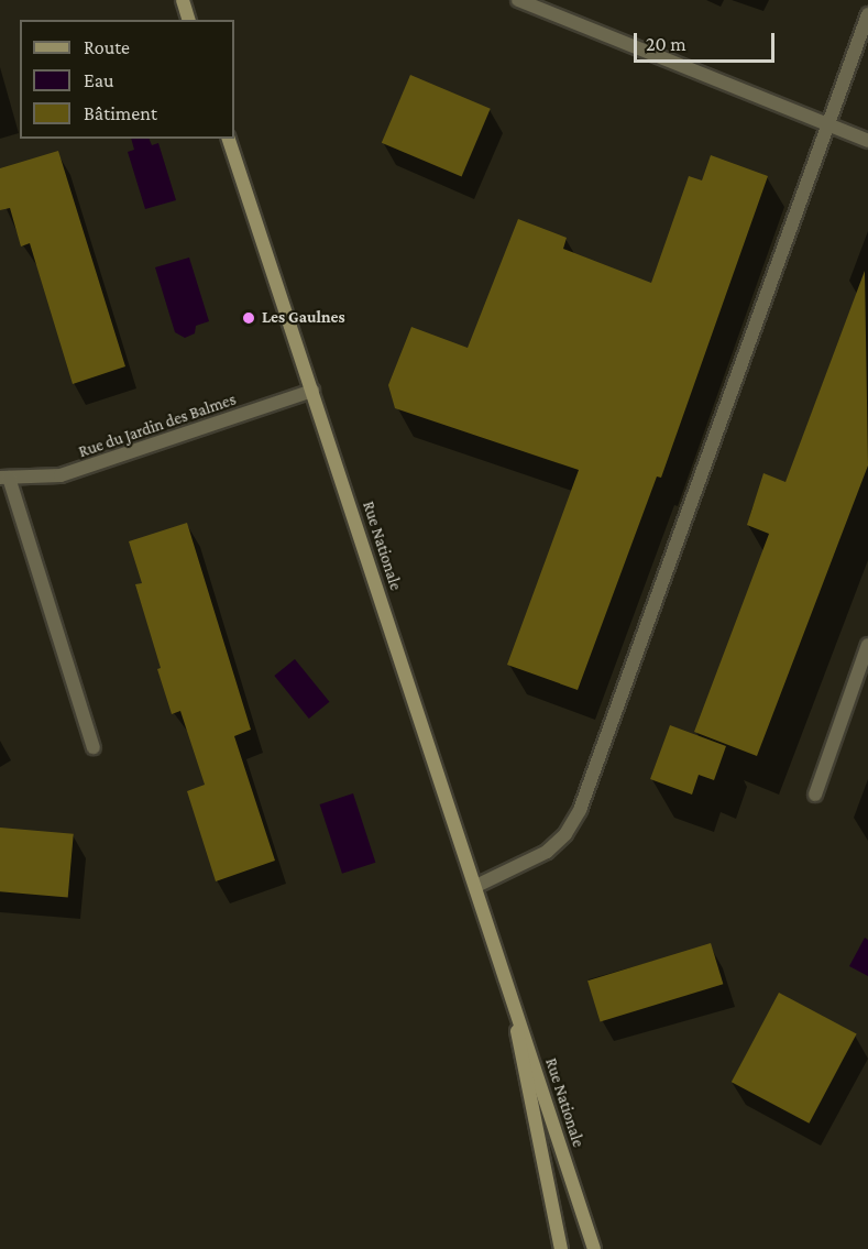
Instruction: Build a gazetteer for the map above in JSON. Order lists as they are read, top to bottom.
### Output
{
  "streets": {
    "main road": ["Rue Nationale"],
    "street": ["Rue du Jardin des Balmes"]
  },
  "crossings": [
    ["Rue du Jardin des Balmes", "Rue Nationale"]
  ],
  "places": ["Les Gaulnes"],
  "legend": ["Route", "Eau", "Bâtiment"],
  "scale_bar": "20 m"
}
